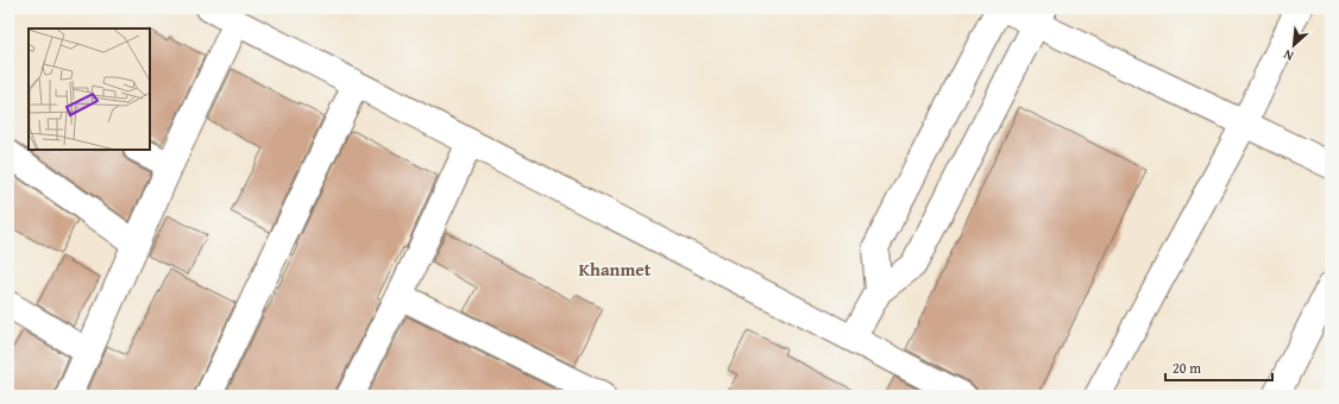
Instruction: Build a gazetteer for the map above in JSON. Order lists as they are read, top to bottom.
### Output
{
  "districts": ["Khanmet"],
  "scale_bar": "20 m",
  "north": "bottom left"
}
